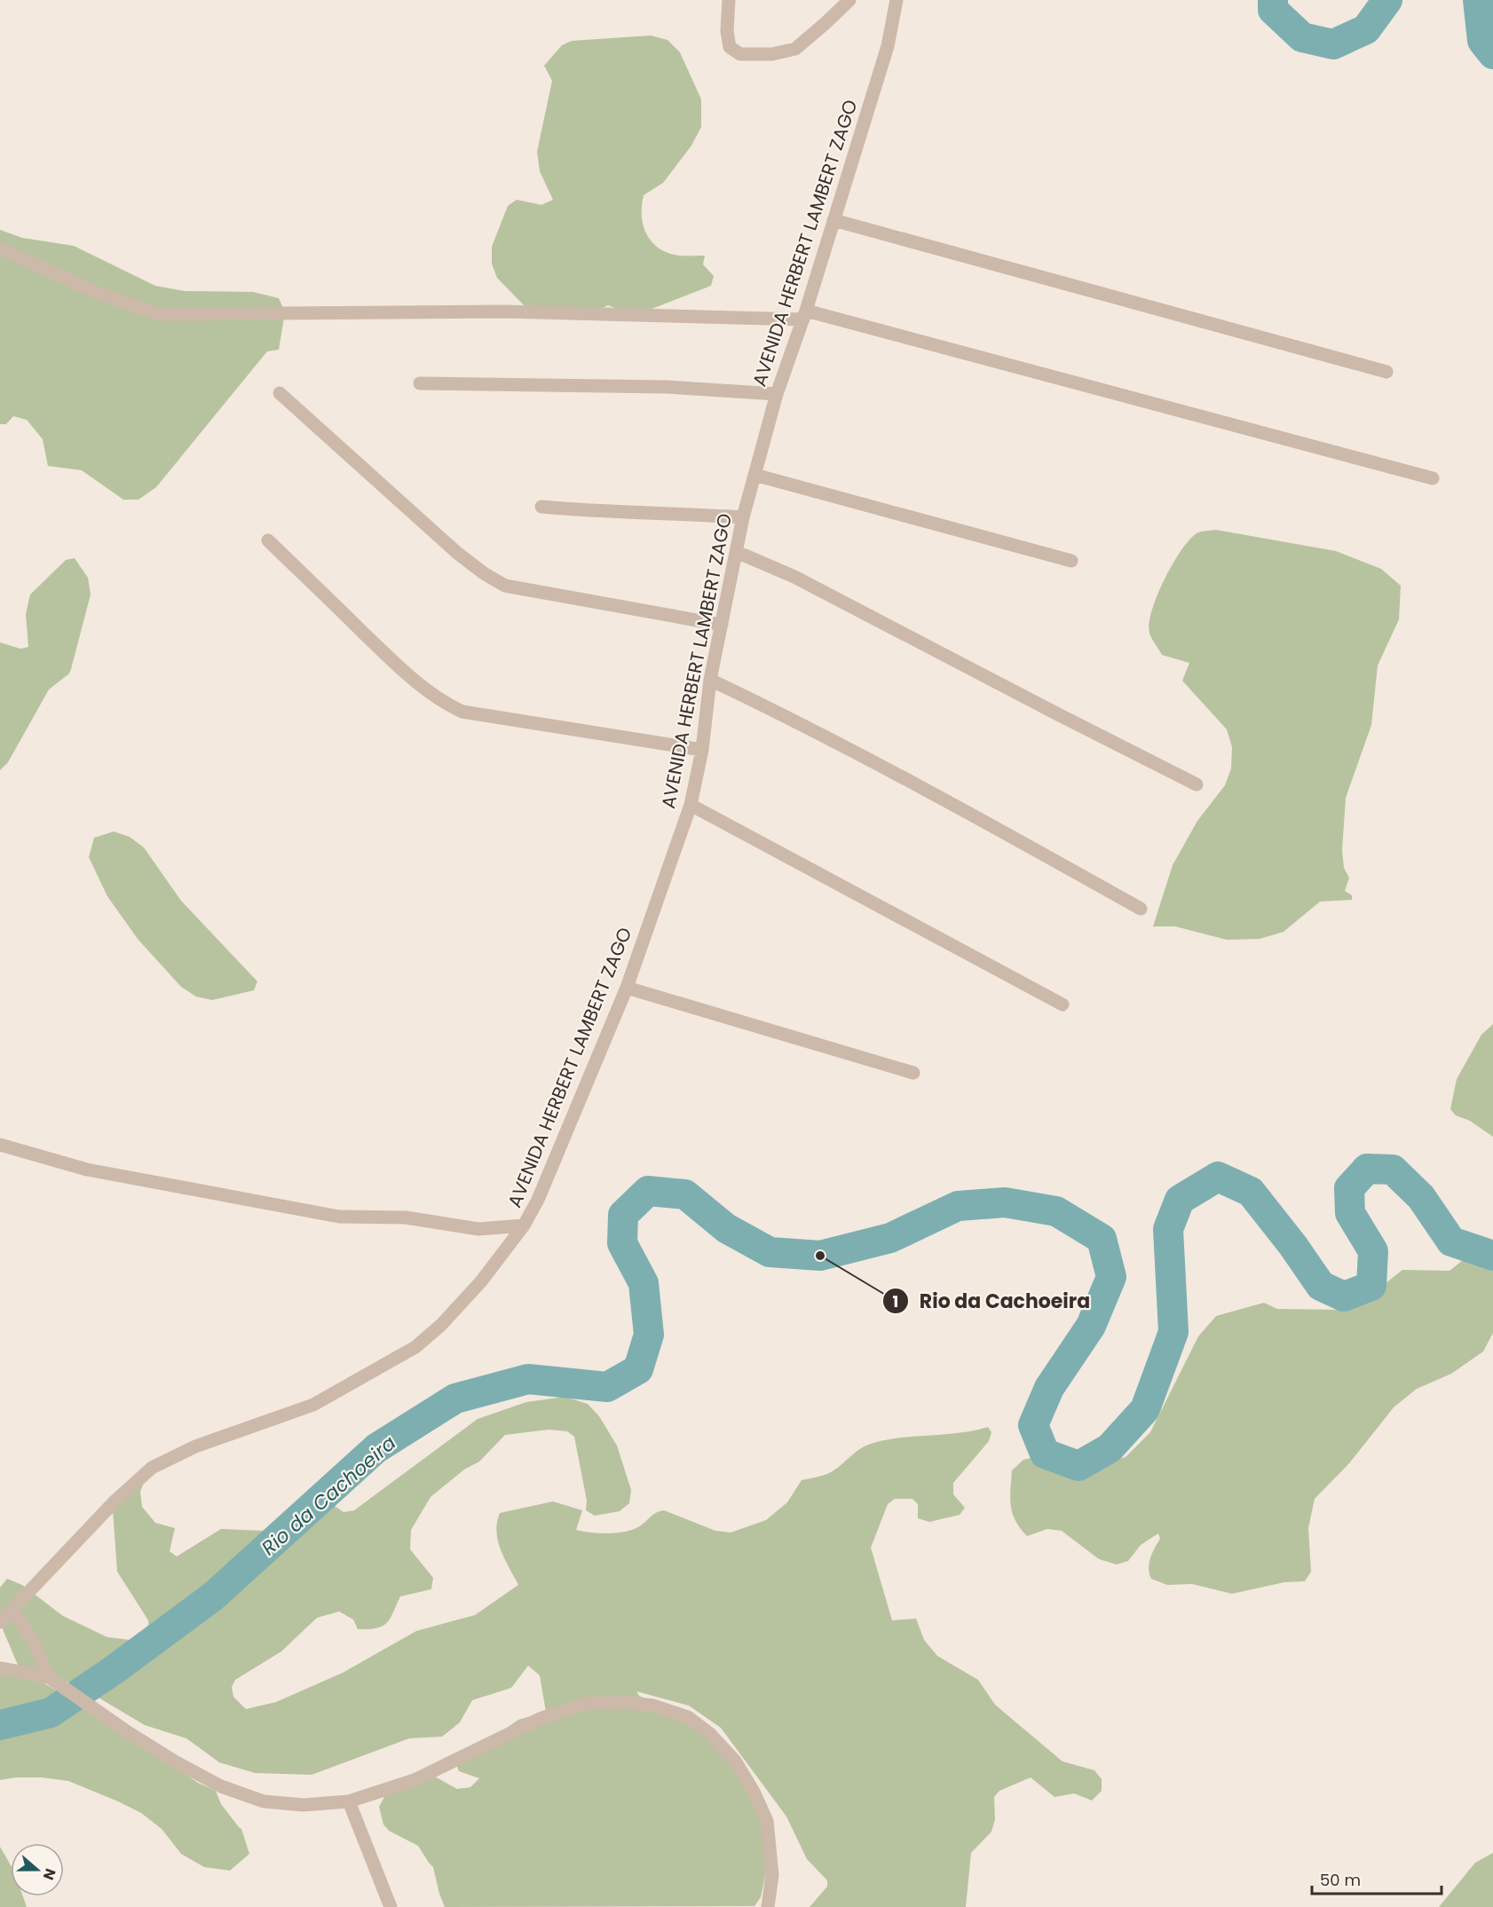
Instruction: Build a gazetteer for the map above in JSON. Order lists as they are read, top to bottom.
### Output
{
  "streets": {
    "street": ["AVENIDA HERBERT LAMBERT ZAGO"]
  },
  "water": ["Rio da Cachoeira"],
  "places": ["Rio da Cachoeira"],
  "scale_bar": "50 m",
  "north": "right"
}
